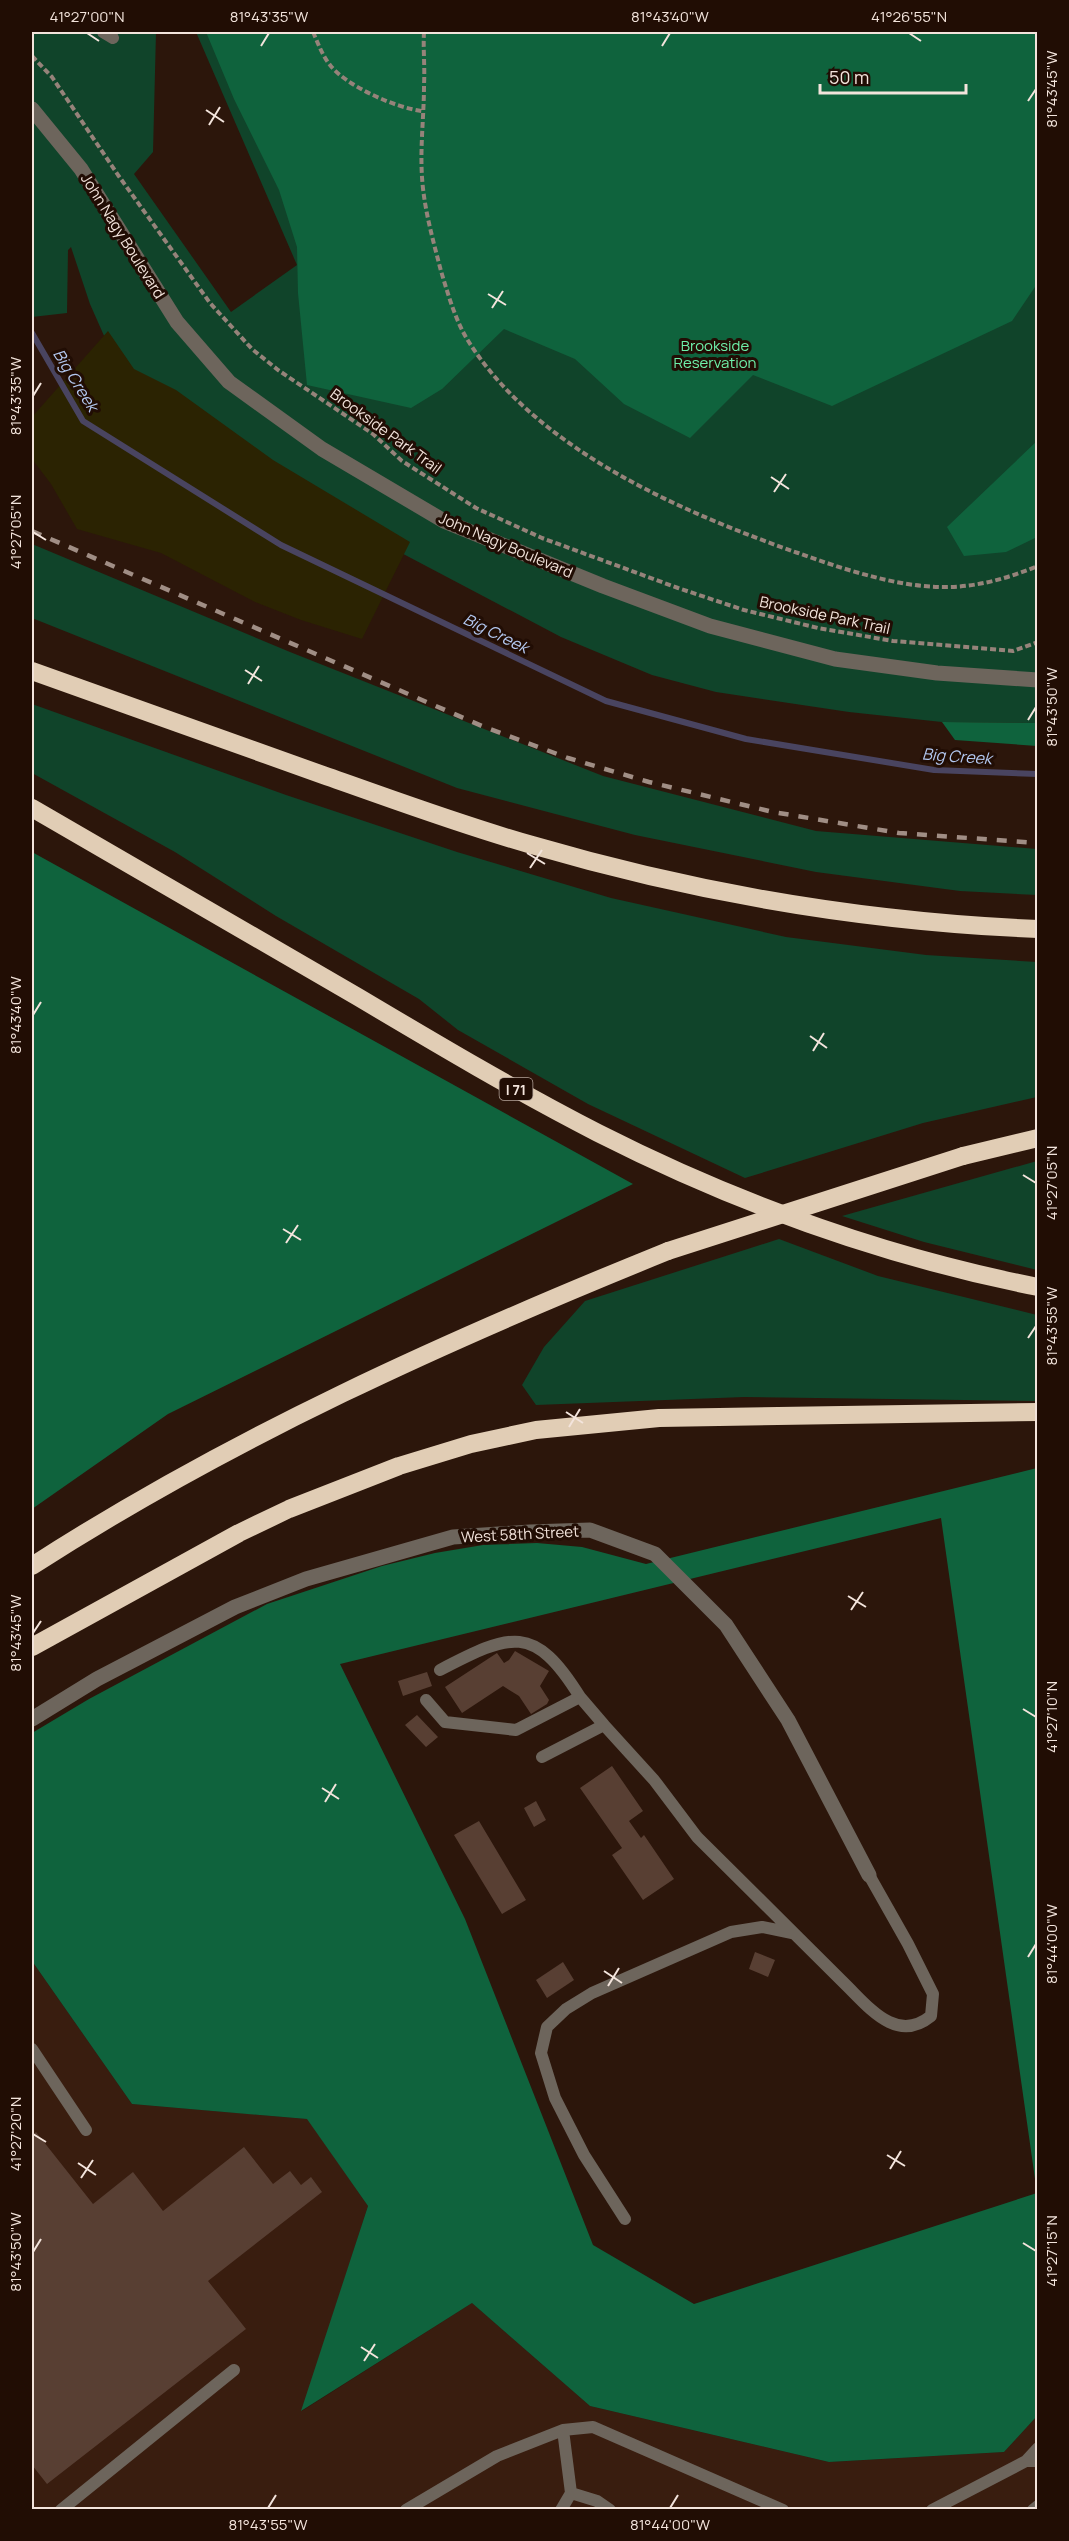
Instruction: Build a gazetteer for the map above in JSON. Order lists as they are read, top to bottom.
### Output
{
  "streets": {
    "highway": ["I 71"],
    "street": ["John Nagy Boulevard", "West 58th Street"],
    "path": ["Brookside Park Trail"]
  },
  "water": ["Big Creek"],
  "parks": ["Brookside Reservation"],
  "scale_bar": "50 m",
  "coordinates": [
    "41°27'00\"N",
    "81°43'35\"W",
    "81°43'40\"W",
    "41°26'55\"N",
    "81°43'45\"W",
    "41°27'05\"N",
    "81°43'50\"W",
    "81°43'55\"W",
    "41°27'10\"N",
    "81°44'00\"W",
    "41°27'20\"N",
    "41°27'15\"N"
  ]
}
